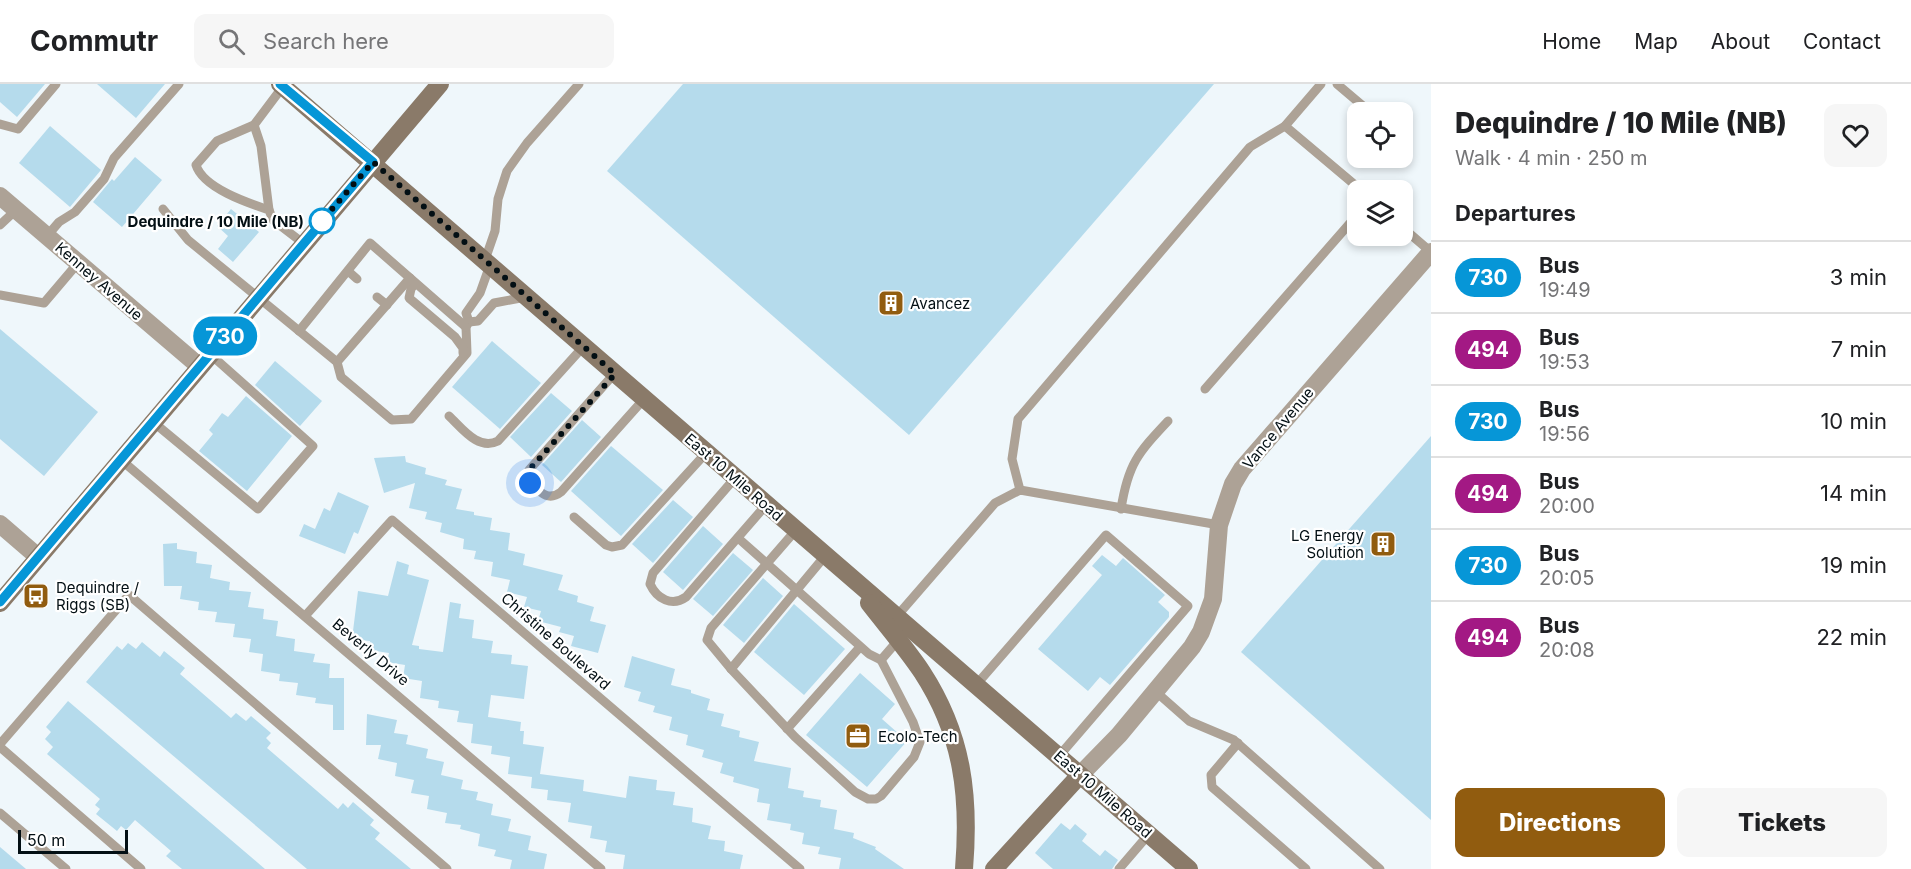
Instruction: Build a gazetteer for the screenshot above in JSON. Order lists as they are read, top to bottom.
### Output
{
  "streets": {
    "main road": ["East 10 Mile Road"],
    "street": ["Kenney Avenue", "Vance Avenue"],
    "lane": ["Christine Boulevard", "Beverly Drive"]
  },
  "crossings": [
    ["Vance Avenue", "East 10 Mile Road"],
    ["Christine Boulevard", "Beverly Drive"]
  ],
  "places": {
    "other": ["Dequindre / 10 Mile (NB)"],
    "building": ["Avancez", "LG Energy Solution"],
    "bus stop": ["Dequindre / Riggs (SB)"],
    "office": ["Ecolo-Tech"]
  },
  "lines": ["bus line 730"],
  "scale_bar": "50 m",
  "page": {
    "header": "Commutr",
    "search": "Search here",
    "nav": [
      "Home",
      "Map",
      "About",
      "Contact"
    ],
    "on_map": "730",
    "heading": [
      ["Dequindre / 10 Mile (NB)", "Walk · 4 min · 250 m"],
      "Departures"
    ],
    "list": [
      {
        "mark": "730",
        "name": "Bus",
        "note": "19:49",
        "value": "3 min"
      },
      {
        "mark": "494",
        "name": "Bus",
        "note": "19:53",
        "value": "7 min"
      },
      {
        "mark": "730",
        "name": "Bus",
        "note": "19:56",
        "value": "10 min"
      },
      {
        "mark": "494",
        "name": "Bus",
        "note": "20:00",
        "value": "14 min"
      },
      {
        "mark": "730",
        "name": "Bus",
        "note": "20:05",
        "value": "19 min"
      },
      {
        "mark": "494",
        "name": "Bus",
        "note": "20:08",
        "value": "22 min"
      }
    ],
    "buttons": ["Directions", "Tickets"],
    "scale": "50 m"
  }
}
